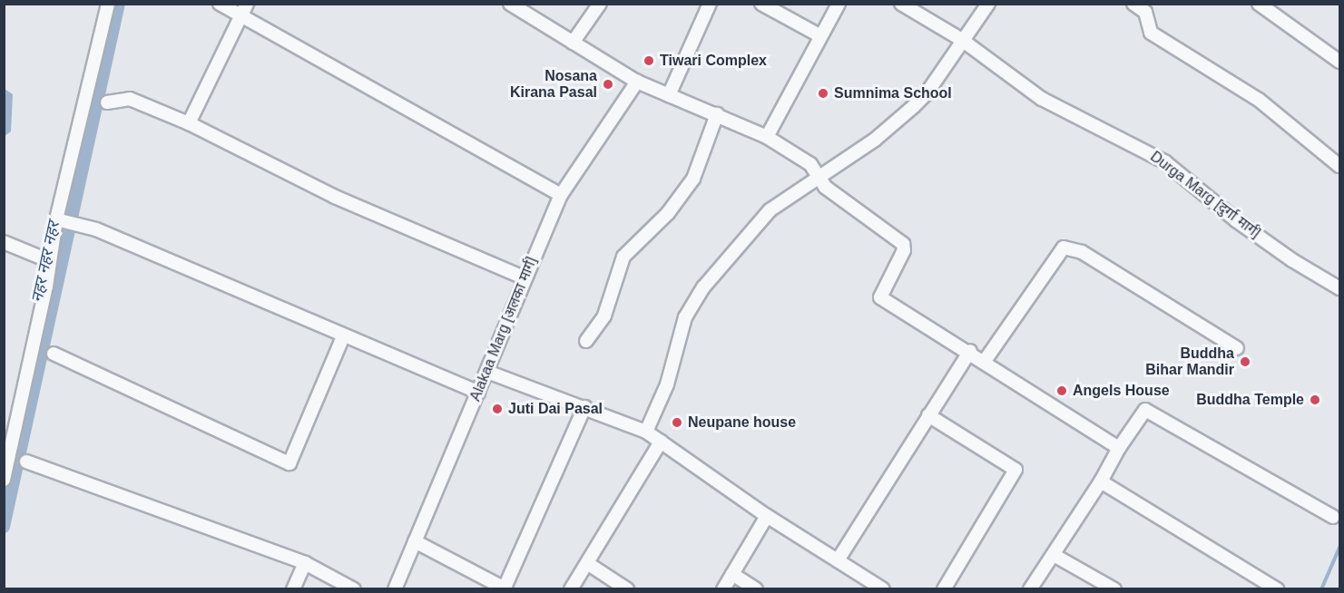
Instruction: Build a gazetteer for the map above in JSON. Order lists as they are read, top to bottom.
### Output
{
  "streets": {
    "street": ["Durga Marg [दुर्गा मार्ग]", "Alakaa Marg [अलका मार्ग]"]
  },
  "water": ["नहर नहर नहर"],
  "places": [
    "Tiwari Complex",
    "Nosana Kirana Pasal",
    "Sumnima School",
    "Buddha Bihar Mandir",
    "Angels House",
    "Buddha Temple",
    "Juti Dai Pasal",
    "Neupane house"
  ]
}
